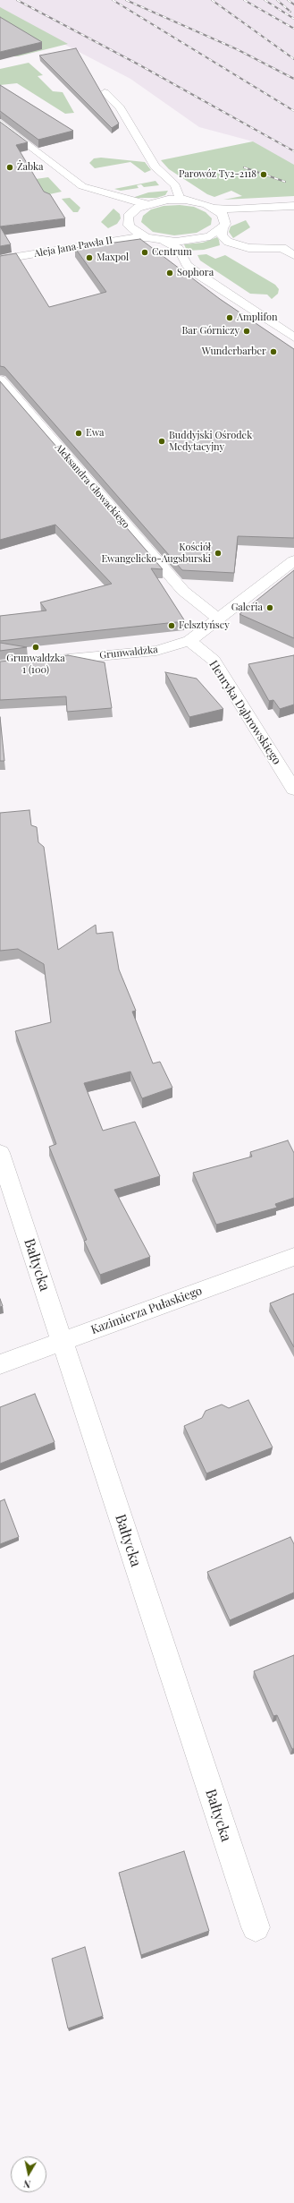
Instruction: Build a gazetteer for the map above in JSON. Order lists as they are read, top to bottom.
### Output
{
  "streets": {
    "street": [
      "Aleja Jana Pawła II",
      "Aleksandra Głowackiego",
      "Grunwaldzka",
      "Henryka Dąbrowskiego",
      "Bałtycka",
      "Kazimierza Pułaskiego"
    ]
  },
  "crossings": [
    ["Aleksandra Głowackiego", "Grunwaldzka"],
    ["Grunwaldzka", "Henryka Dąbrowskiego"],
    ["Bałtycka", "Kazimierza Pułaskiego"]
  ],
  "places": [
    "Żabka",
    "Parowóz Ty2-2118",
    "Centrum",
    "Maxpol",
    "Sophora",
    "Amplifon",
    "Bar Górniczy",
    "Wunderbarber",
    "Ewa",
    "Buddyjski Ośrodek Medytacyjny",
    "Kościół Ewangelicko-Augsburski",
    "Galeria",
    "Felsztyńscy",
    "Grunwaldzka 1 (100)"
  ],
  "north": "bottom"
}
